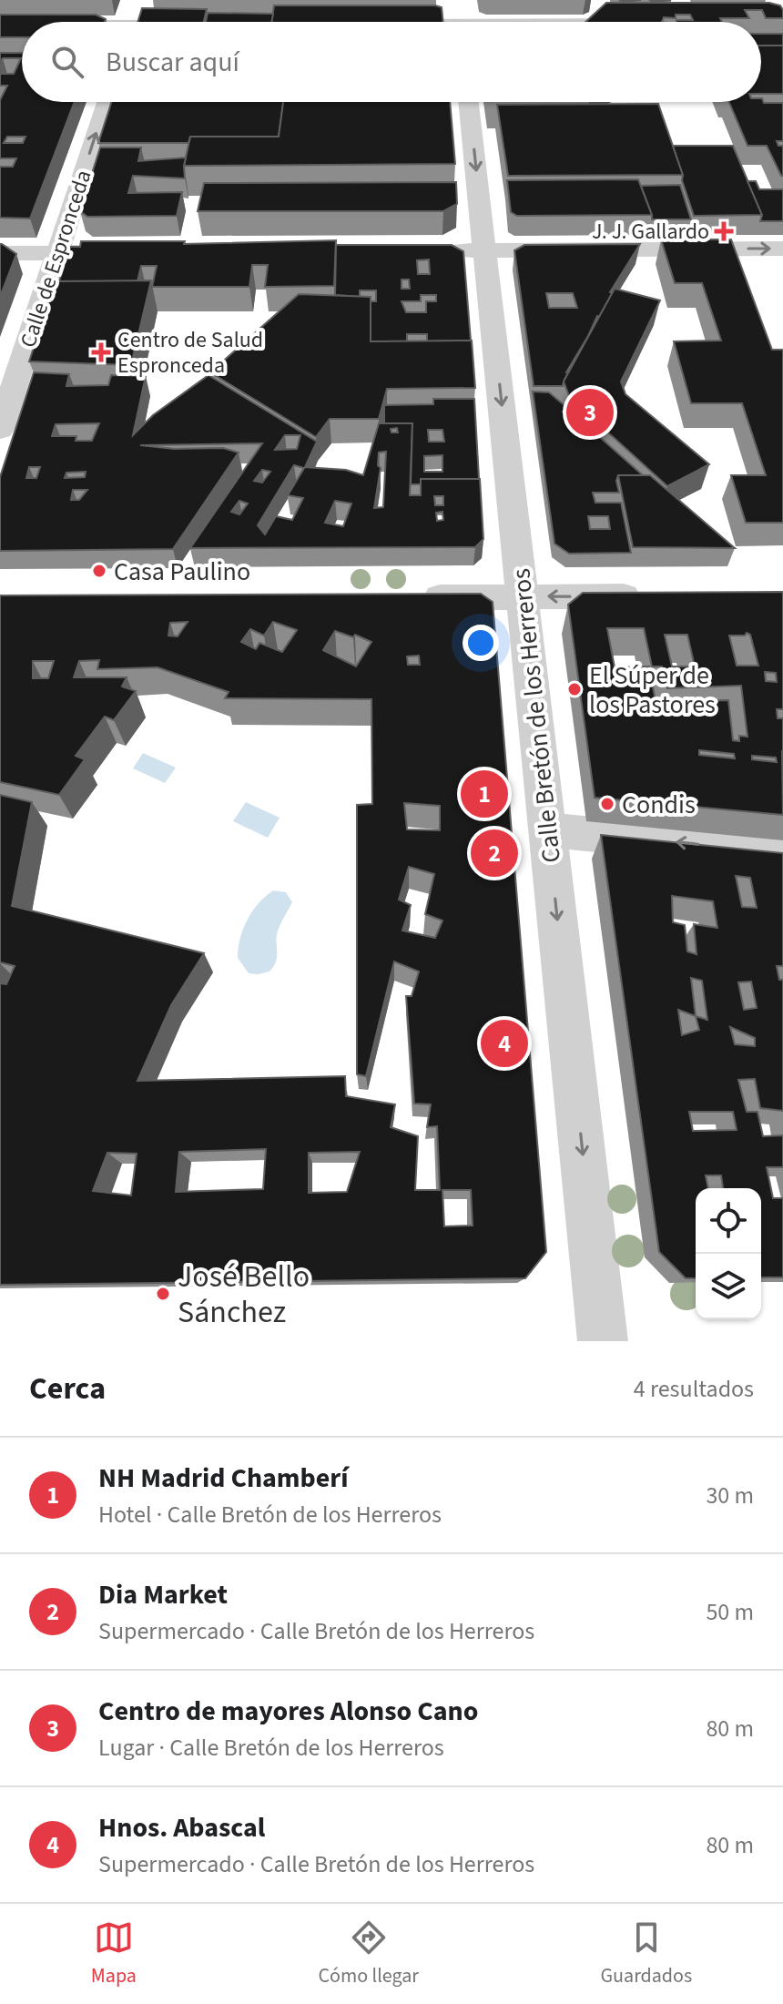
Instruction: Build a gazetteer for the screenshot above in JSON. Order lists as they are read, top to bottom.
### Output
{
  "streets": {
    "street": ["Calle de Espronceda", "Calle Bretón de los Herreros"]
  },
  "one_way": ["Calle de Espronceda", "Calle Bretón de los Herreros"],
  "places": {
    "health": ["J. J. Gallardo", "Centro de Salud Espronceda"],
    "other": [
      "Casa Paulino",
      "El Súper de los Pastores",
      "Condis",
      "José Bello Sánchez"
    ]
  },
  "page": {
    "search": "Buscar aquí",
    "pins": [
      "3",
      "1",
      "2",
      "4"
    ],
    "heading": ["Cerca", "4 resultados"],
    "list": [
      {
        "mark": "1",
        "name": "NH Madrid Chamberí",
        "note": "Hotel · Calle Bretón de los Herreros",
        "value": "30 m"
      },
      {
        "mark": "2",
        "name": "Dia Market",
        "note": "Supermercado · Calle Bretón de los Herreros",
        "value": "50 m"
      },
      {
        "mark": "3",
        "name": "Centro de mayores Alonso Cano",
        "note": "Lugar · Calle Bretón de los Herreros",
        "value": "80 m"
      },
      {
        "mark": "4",
        "name": "Hnos. Abascal",
        "note": "Supermercado · Calle Bretón de los Herreros",
        "value": "80 m"
      }
    ],
    "nav": ["Mapa", "Cómo llegar", "Guardados"]
  }
}
